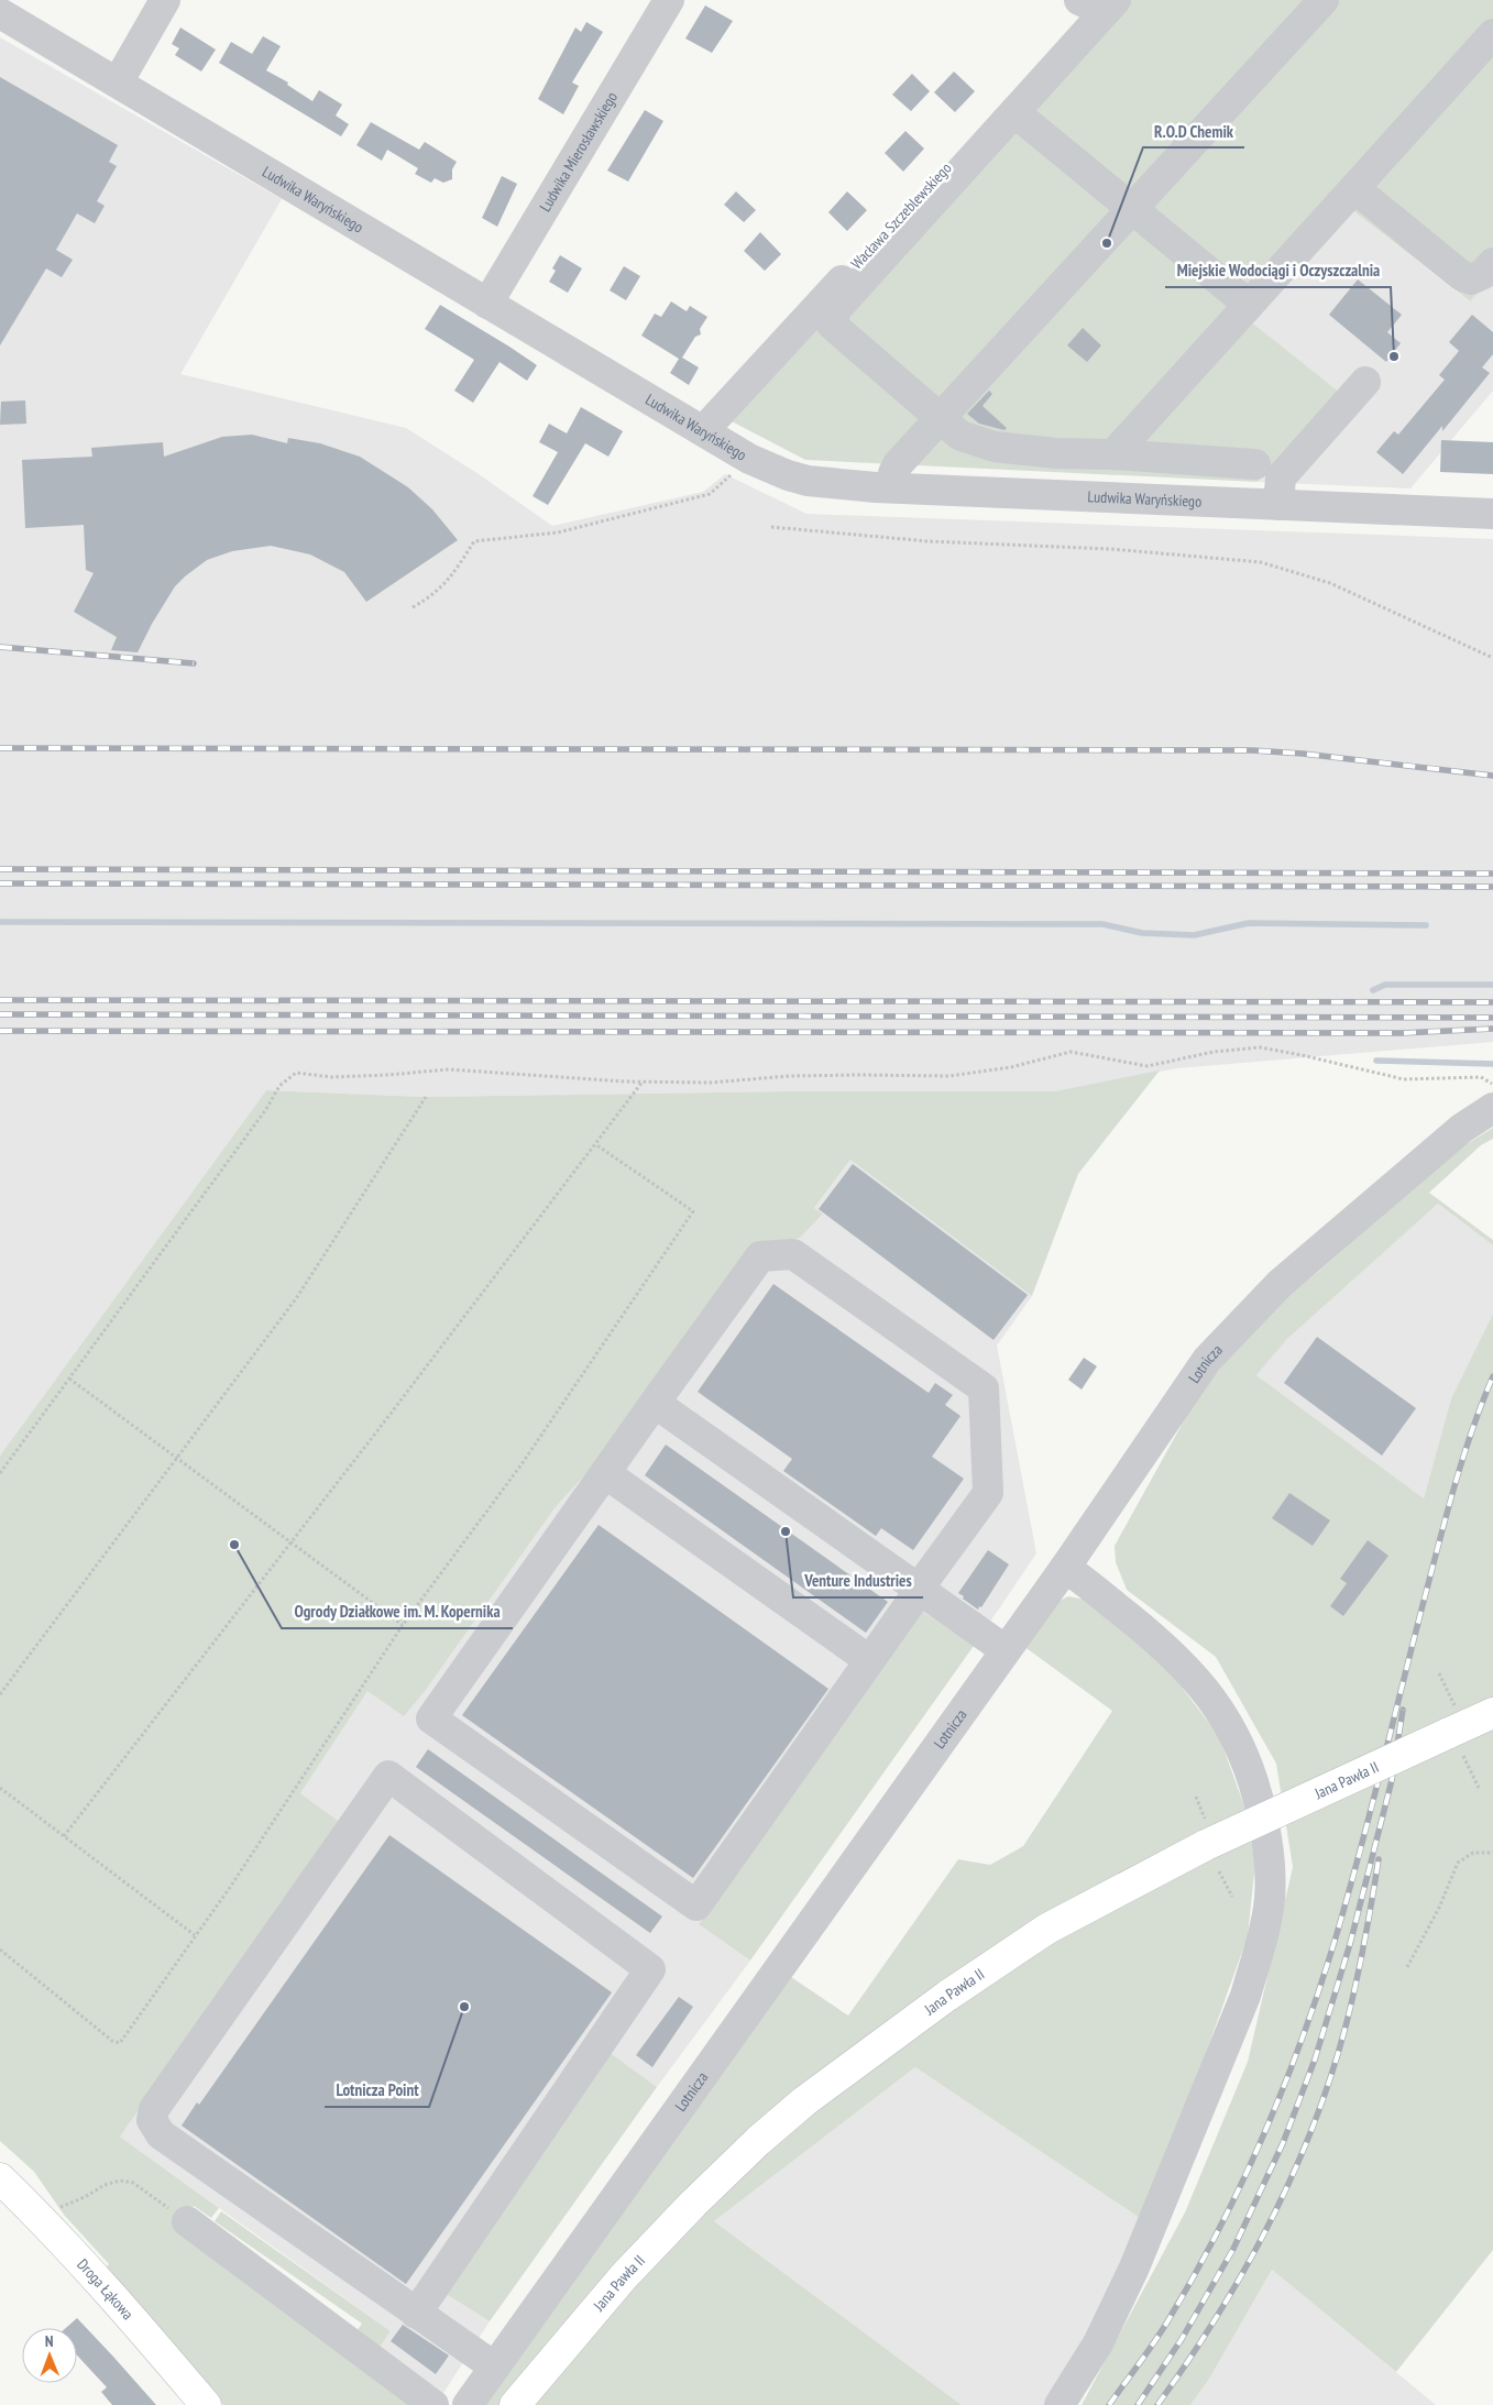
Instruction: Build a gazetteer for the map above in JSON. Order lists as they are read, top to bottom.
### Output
{
  "streets": {
    "main road": ["Jana Pawła II", "Droga Łąkowa"],
    "street": [
      "Ludwika Mierosławskiego",
      "Ludwika Waryńskiego",
      "Wacława Szczeblewskiego",
      "Lotnicza"
    ]
  },
  "crossings": [
    ["Ludwika Mierosławskiego", "Ludwika Waryńskiego"],
    ["Ludwika Waryńskiego", "Wacława Szczeblewskiego"]
  ],
  "places": [
    "R.O.D Chemik",
    "Miejskie Wodociągi i Oczyszczalnia",
    "Venture Industries",
    "Ogrody Działkowe im. M. Kopernika",
    "Lotnicza Point"
  ],
  "north": "top"
}
